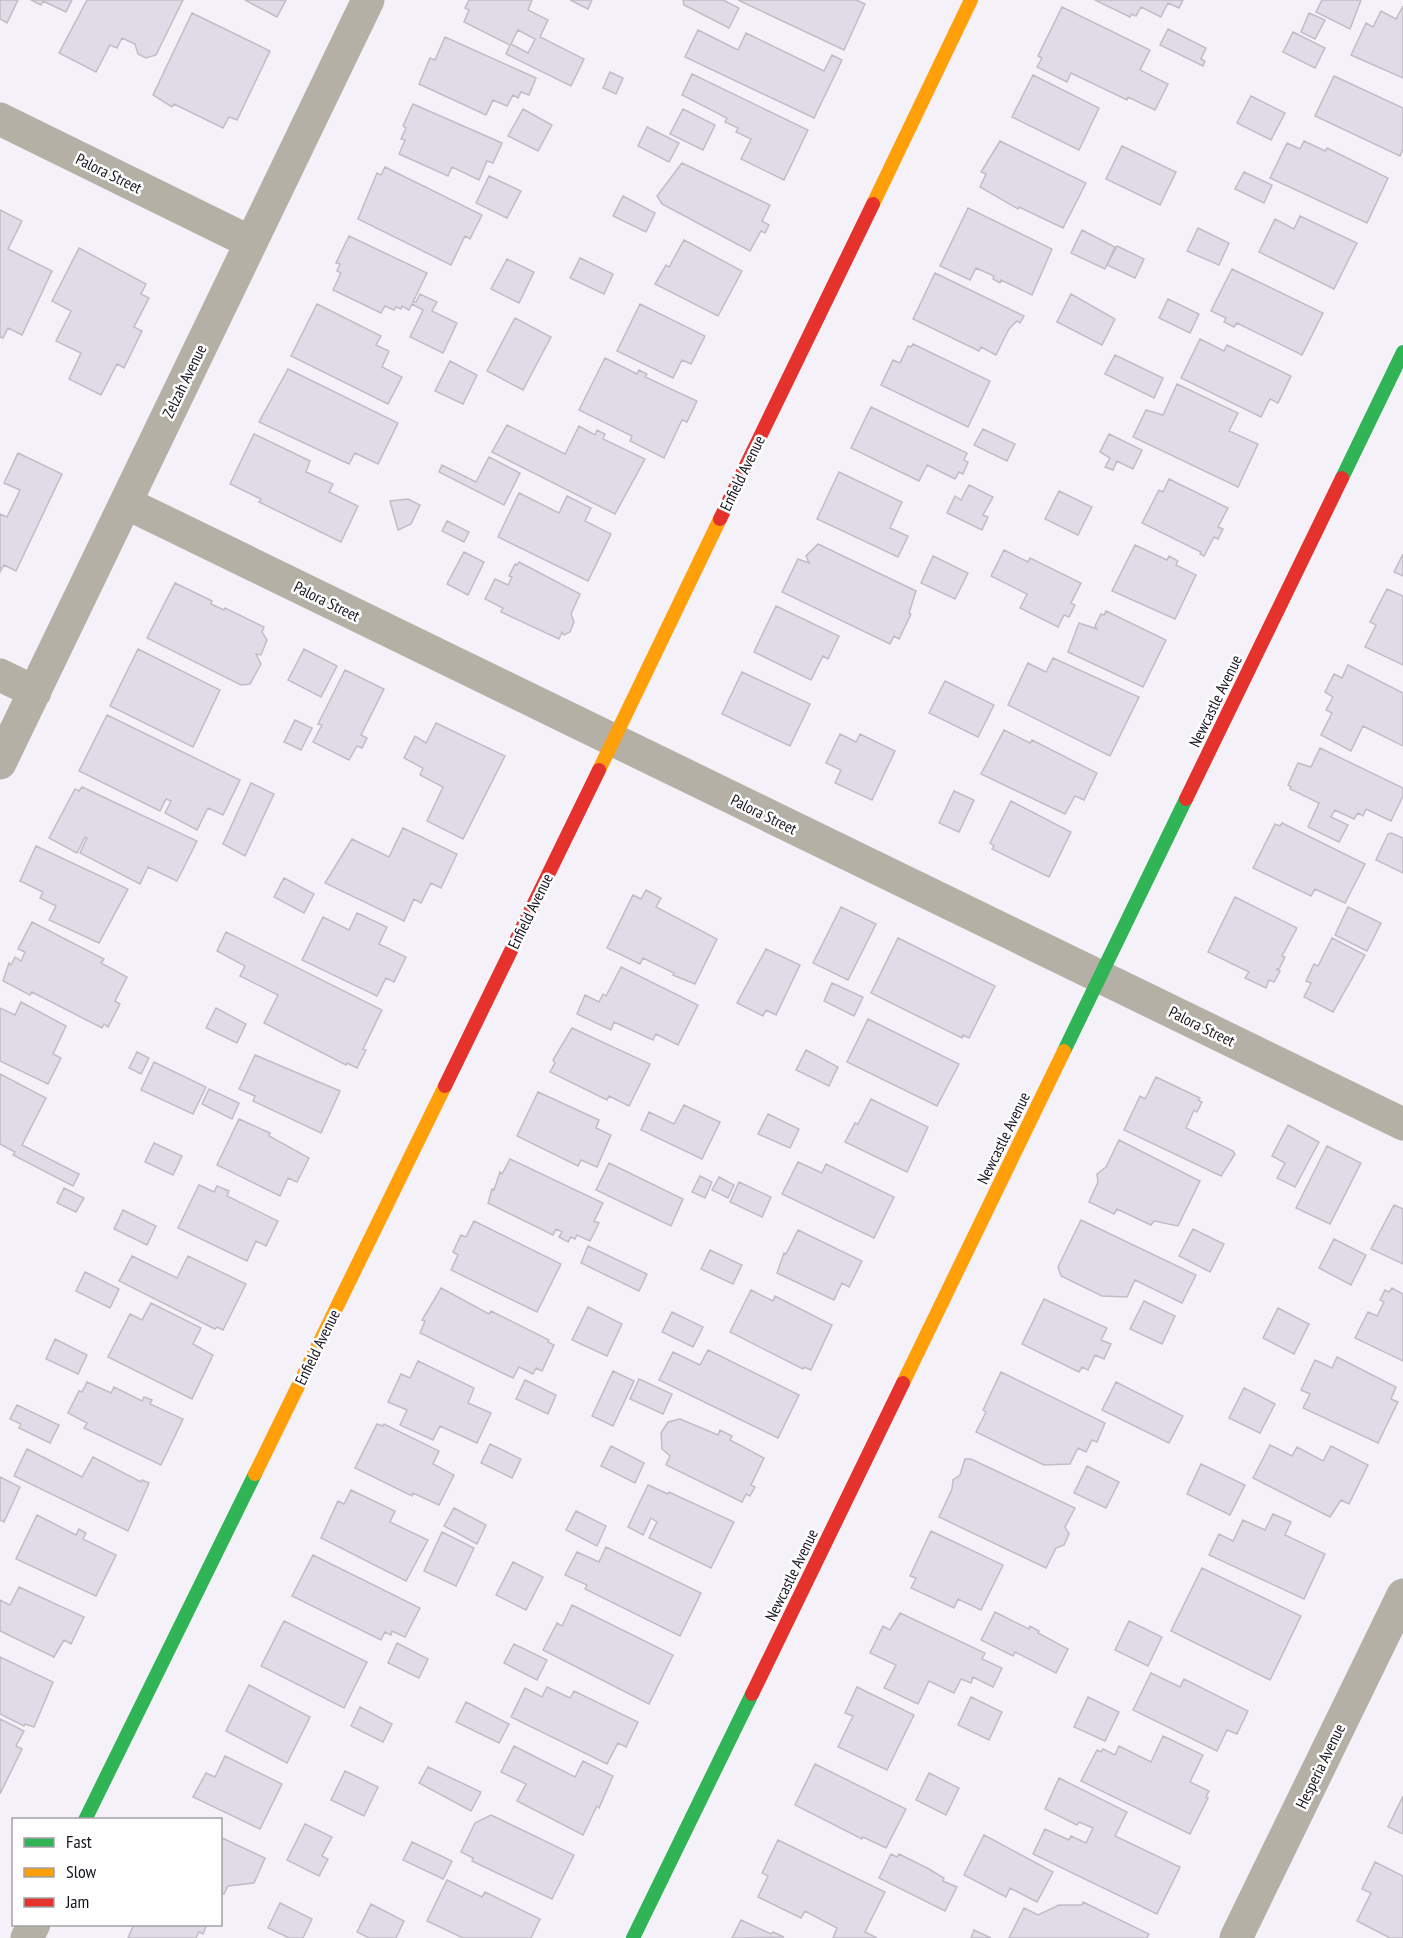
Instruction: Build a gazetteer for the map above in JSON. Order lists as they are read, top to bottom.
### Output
{
  "streets": {
    "street": [
      "Palora Street",
      "Zelzah Avenue",
      "Enfield Avenue",
      "Newcastle Avenue",
      "Hesperia Avenue"
    ]
  },
  "crossings": [
    ["Palora Street", "Zelzah Avenue"],
    ["Palora Street", "Enfield Avenue"],
    ["Palora Street", "Newcastle Avenue"]
  ],
  "legend": ["Fast", "Slow", "Jam"]
}
